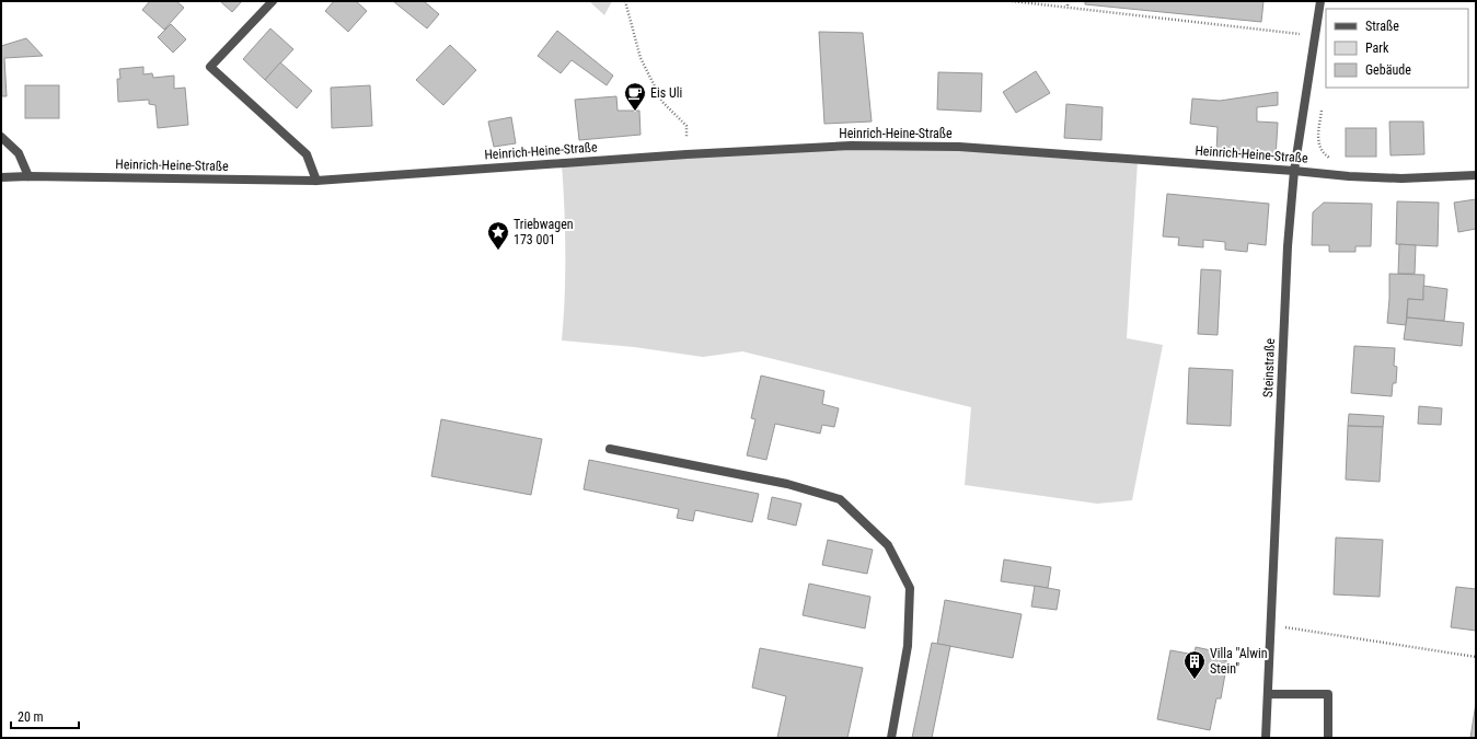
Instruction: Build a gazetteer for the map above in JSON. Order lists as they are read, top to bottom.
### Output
{
  "streets": {
    "street": ["Heinrich-Heine-Straße", "Steinstraße"]
  },
  "crossings": [
    ["Heinrich-Heine-Straße", "Steinstraße"]
  ],
  "places": {
    "cafe": ["Eis Uli"],
    "place": ["Triebwagen 173 001"],
    "building": ["Villa \"Alwin Stein\""]
  },
  "legend": ["Straße", "Park", "Gebäude"],
  "scale_bar": "20 m"
}
